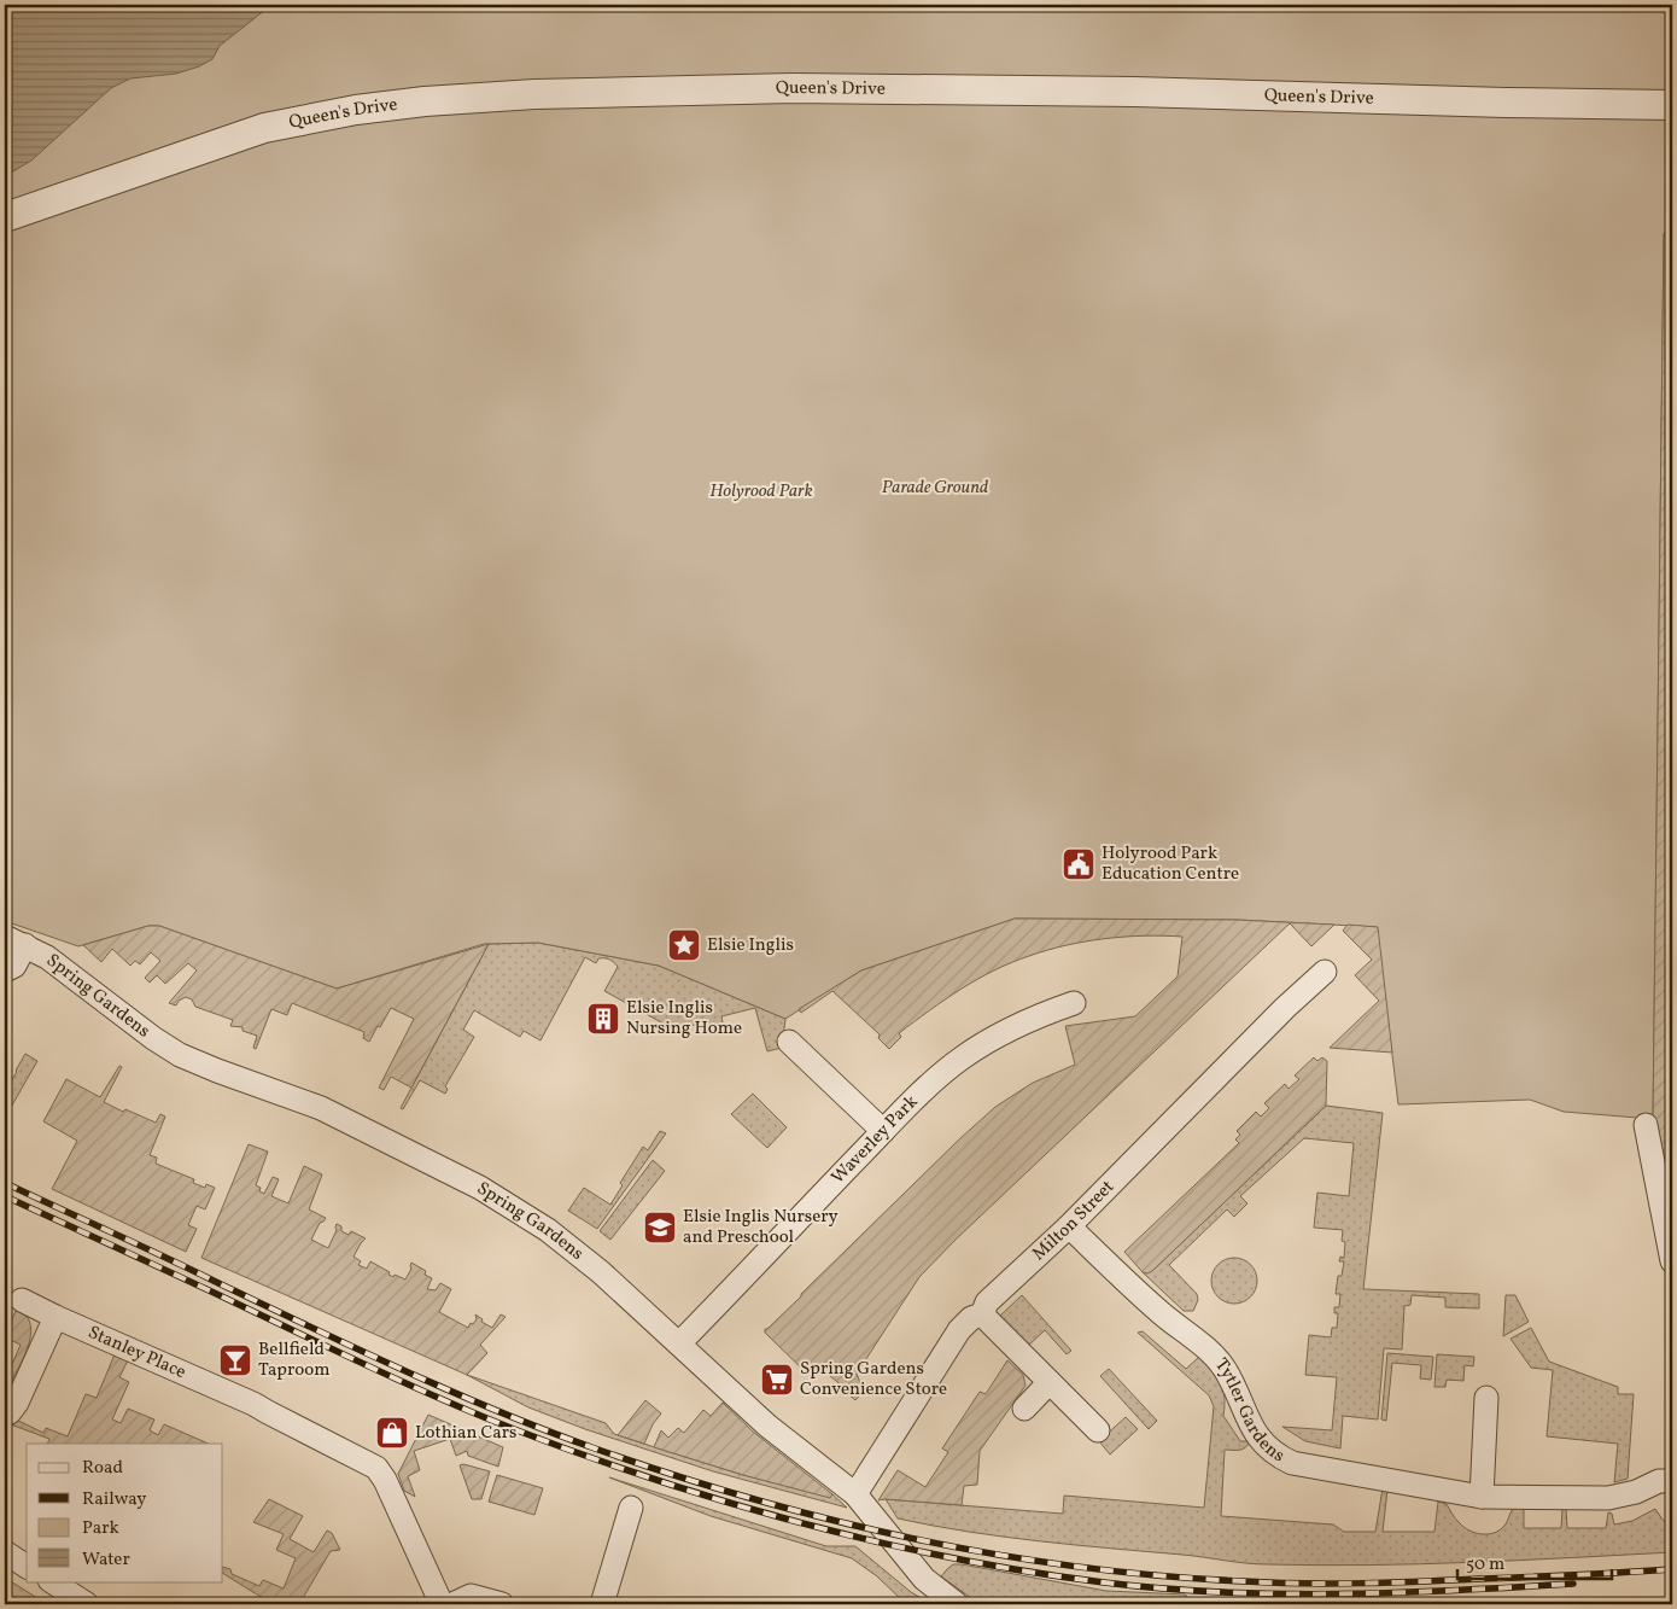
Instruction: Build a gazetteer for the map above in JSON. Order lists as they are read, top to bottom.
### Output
{
  "streets": {
    "street": [
      "Queen's Drive",
      "Spring Gardens",
      "Waverley Park",
      "Milton Street",
      "Stanley Place",
      "Tytler Gardens"
    ]
  },
  "crossings": [
    ["Spring Gardens", "Waverley Park"],
    ["Spring Gardens", "Milton Street"],
    ["Milton Street", "Tytler Gardens"]
  ],
  "parks": ["Parade Ground", "Holyrood Park"],
  "places": {
    "public building": ["Holyrood Park Education Centre"],
    "place": ["Elsie Inglis"],
    "building": ["Elsie Inglis Nursing Home"],
    "school or university": ["Elsie Inglis Nursery and Preschool"],
    "bar": ["Bellfield Taproom"],
    "supermarket": ["Spring Gardens Convenience Store"],
    "shop": ["Lothian Cars"]
  },
  "legend": [
    "Road",
    "Railway",
    "Park",
    "Water"
  ],
  "scale_bar": "50 m"
}
